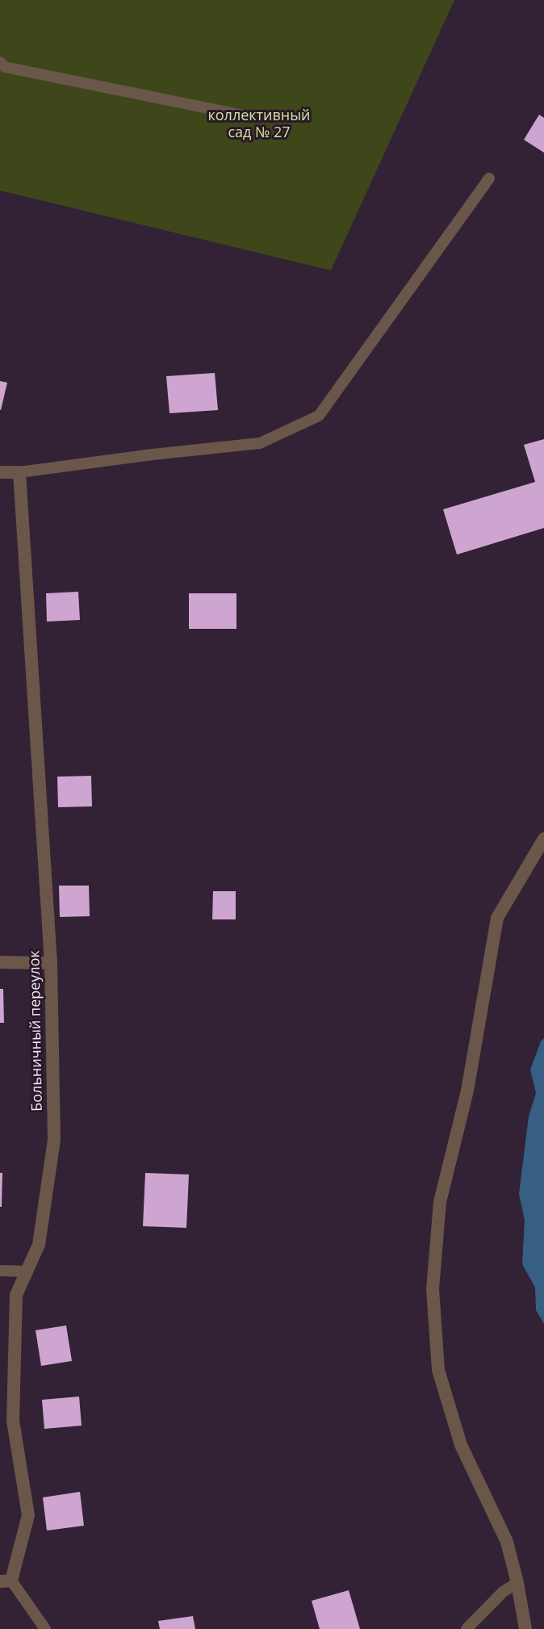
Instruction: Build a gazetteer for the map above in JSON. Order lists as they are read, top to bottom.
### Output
{
  "streets": {
    "street": ["Больничный переулок"]
  },
  "parks": ["коллективный сад № 27"]
}
